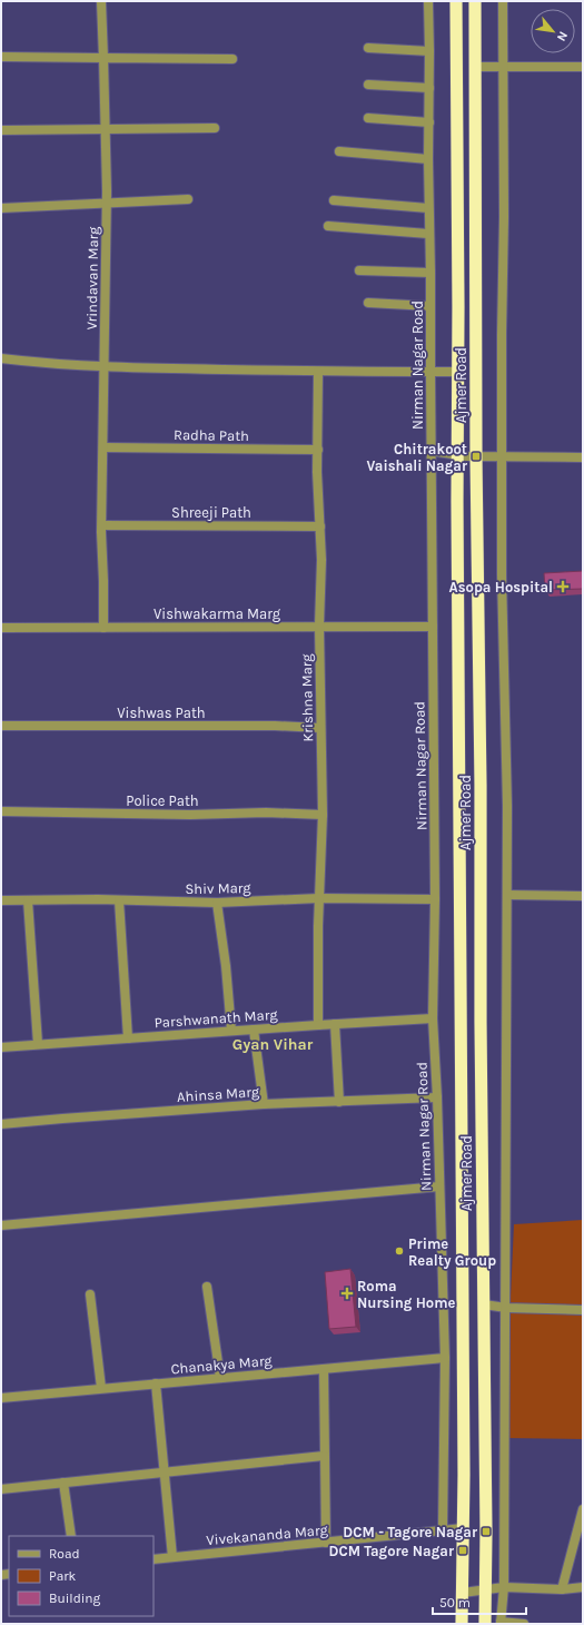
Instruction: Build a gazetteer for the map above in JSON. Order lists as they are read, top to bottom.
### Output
{
  "streets": {
    "highway": ["Ajmer Road"],
    "street": [
      "Vrindavan Marg",
      "Nirman Nagar Road",
      "Radha Path",
      "Shreeji Path",
      "Vishwakarma Marg",
      "Krishna Marg",
      "Vishwas Path",
      "Police Path",
      "Shiv Marg",
      "Parshwanath Marg",
      "Ahinsa Marg",
      "Chanakya Marg",
      "Vivekananda Marg"
    ]
  },
  "crossings": [
    ["Vrindavan Marg", "Radha Path"],
    ["Vrindavan Marg", "Shreeji Path"],
    ["Vrindavan Marg", "Vishwakarma Marg"],
    ["Nirman Nagar Road", "Vishwakarma Marg"],
    ["Nirman Nagar Road", "Shiv Marg"],
    ["Nirman Nagar Road", "Parshwanath Marg"],
    ["Nirman Nagar Road", "Ahinsa Marg"],
    ["Nirman Nagar Road", "Chanakya Marg"],
    ["Nirman Nagar Road", "Vivekananda Marg"],
    ["Ajmer Road", "Vivekananda Marg"],
    ["Radha Path", "Krishna Marg"],
    ["Shreeji Path", "Krishna Marg"],
    ["Vishwakarma Marg", "Krishna Marg"],
    ["Krishna Marg", "Vishwas Path"],
    ["Krishna Marg", "Police Path"],
    ["Krishna Marg", "Shiv Marg"],
    ["Krishna Marg", "Parshwanath Marg"]
  ],
  "districts": ["Gyan Vihar"],
  "places": {
    "transit": ["Chitrakoot Vaishali Nagar", "DCM - Tagore Nagar", "DCM Tagore Nagar"],
    "health": ["Asopa Hospital", "Roma Nursing Home"],
    "other": ["Prime Realty Group"]
  },
  "legend": ["Road", "Park", "Building"],
  "scale_bar": "50 m",
  "north": "bottom right"
}
